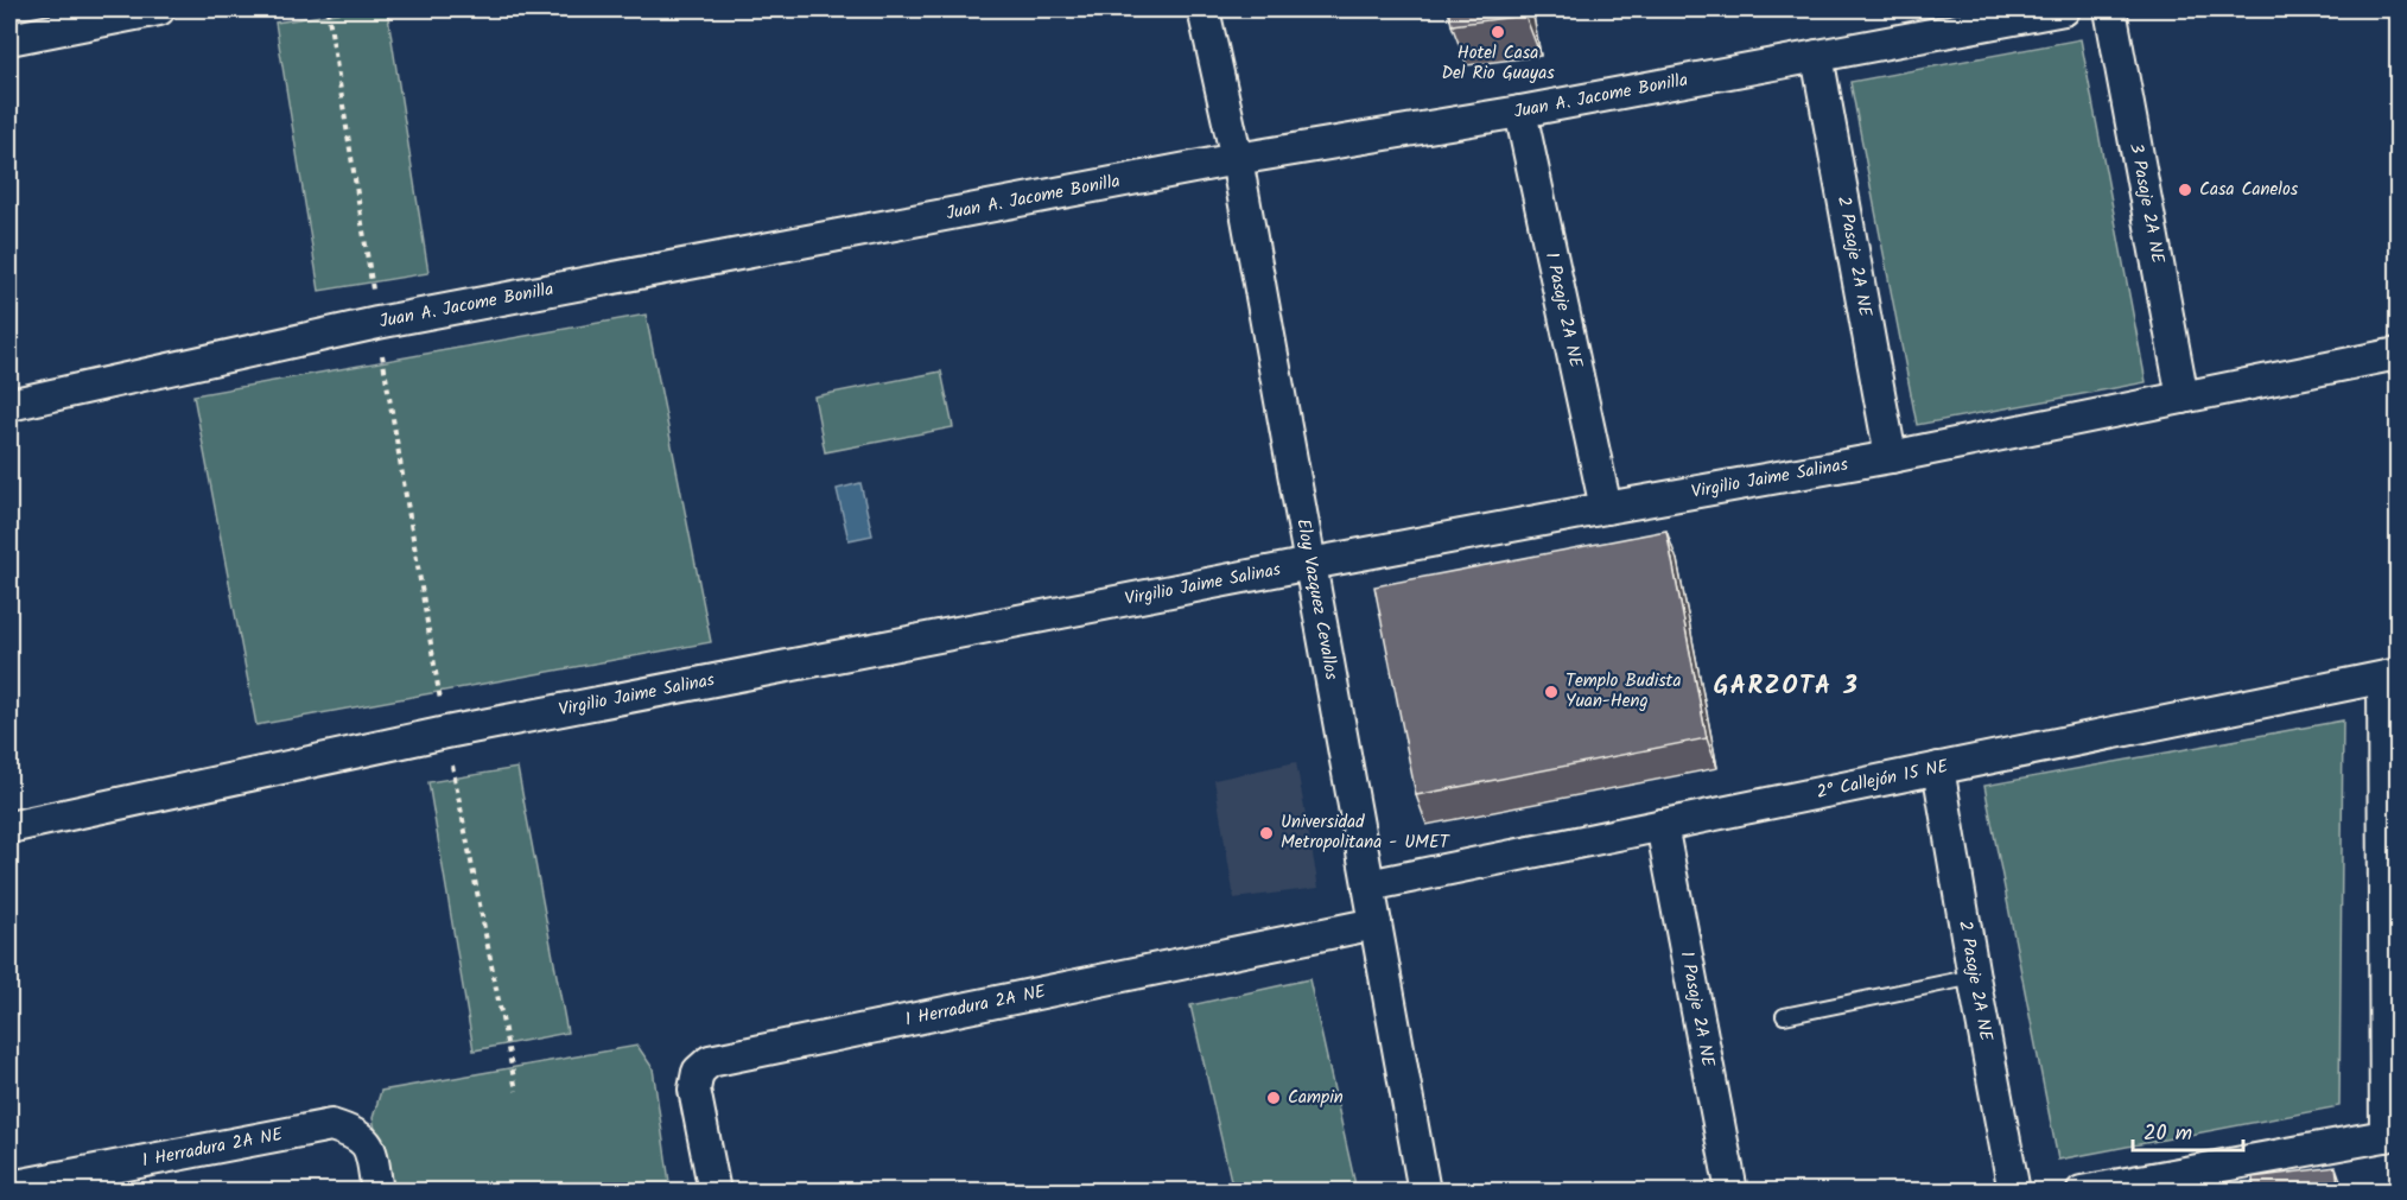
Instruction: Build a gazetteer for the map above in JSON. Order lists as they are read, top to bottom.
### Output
{
  "streets": {
    "street": [
      "Juan A. Jacome Bonilla",
      "3 Pasaje 2A NE",
      "2 Pasaje 2A NE",
      "1 Pasaje 2A NE",
      "Virgilio Jaime Salinas",
      "Eloy Vazquez Cevallos",
      "2° Callejón 15 NE",
      "1 Herradura 2A NE"
    ]
  },
  "crossings": [
    ["Juan A. Jacome Bonilla", "2 Pasaje 2A NE"],
    ["Juan A. Jacome Bonilla", "1 Pasaje 2A NE"],
    ["Juan A. Jacome Bonilla", "Eloy Vazquez Cevallos"],
    ["3 Pasaje 2A NE", "Virgilio Jaime Salinas"],
    ["2 Pasaje 2A NE", "Virgilio Jaime Salinas"],
    ["2 Pasaje 2A NE", "2° Callejón 15 NE"],
    ["1 Pasaje 2A NE", "Virgilio Jaime Salinas"],
    ["1 Pasaje 2A NE", "2° Callejón 15 NE"],
    ["Virgilio Jaime Salinas", "Eloy Vazquez Cevallos"],
    ["Eloy Vazquez Cevallos", "2° Callejón 15 NE"],
    ["Eloy Vazquez Cevallos", "1 Herradura 2A NE"]
  ],
  "districts": ["GARZOTA 3"],
  "places": [
    "Hotel Casa Del Rio Guayas",
    "Casa Canelos",
    "Templo Budista Yuan-Heng",
    "Universidad Metropolitana - UMET",
    "Campin"
  ],
  "scale_bar": "20 m"
}
